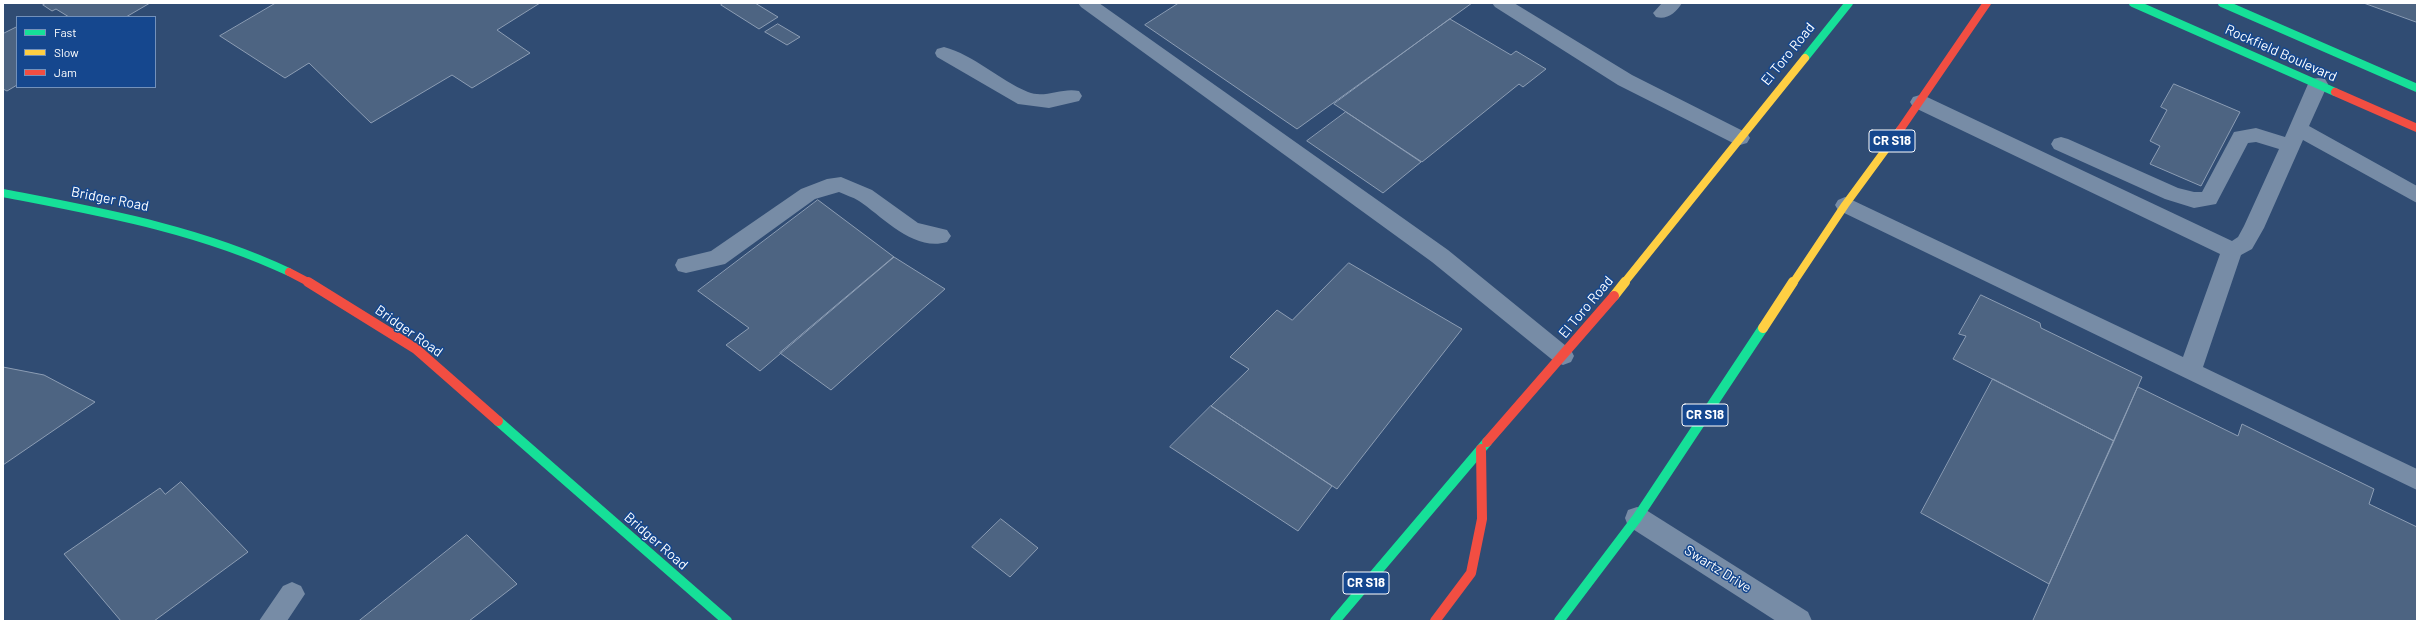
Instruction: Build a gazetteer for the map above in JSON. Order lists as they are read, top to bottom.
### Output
{
  "streets": {
    "main road": [
      "Rockfield Boulevard",
      "El Toro Road",
      "CR S18",
      "Bridger Road"
    ],
    "street": ["Swartz Drive"]
  },
  "crossings": [
    ["CR S18", "Swartz Drive"]
  ],
  "legend": ["Fast", "Slow", "Jam"]
}
